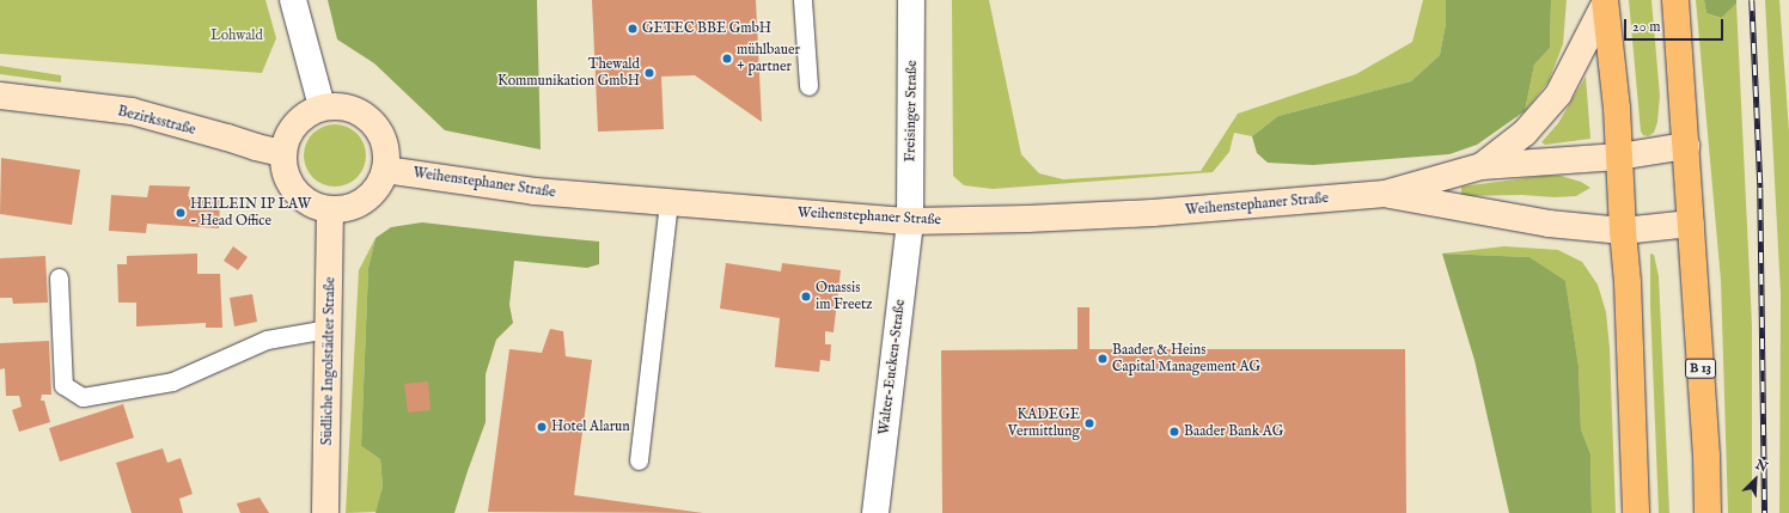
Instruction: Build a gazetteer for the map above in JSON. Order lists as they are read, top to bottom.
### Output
{
  "streets": {
    "main road": ["B 13"],
    "street": [
      "Freisinger Straße",
      "Bezirksstraße",
      "Weihenstephaner Straße",
      "Südliche Ingolstädter Straße",
      "Walter-Eucken-Straße"
    ]
  },
  "crossings": [
    ["Freisinger Straße", "Weihenstephaner Straße"],
    ["Freisinger Straße", "Walter-Eucken-Straße"],
    ["Bezirksstraße", "Weihenstephaner Straße"],
    ["Bezirksstraße", "Südliche Ingolstädter Straße"],
    ["Weihenstephaner Straße", "Südliche Ingolstädter Straße"],
    ["Weihenstephaner Straße", "Walter-Eucken-Straße"],
    ["Weihenstephaner Straße", "B 13"]
  ],
  "parks": ["Lohwald"],
  "places": [
    "GETEC BBE GmbH",
    "mühlbauer + partner",
    "Thewald Kommunikation GmbH",
    "HEILEIN IP LAW - Head Office",
    "Onassis im Freetz",
    "Baader & Heins Capital Management AG",
    "KADEGE Vermittlung",
    "Hotel Alarun",
    "Baader Bank AG"
  ],
  "scale_bar": "20 m",
  "north": "top right"
}
